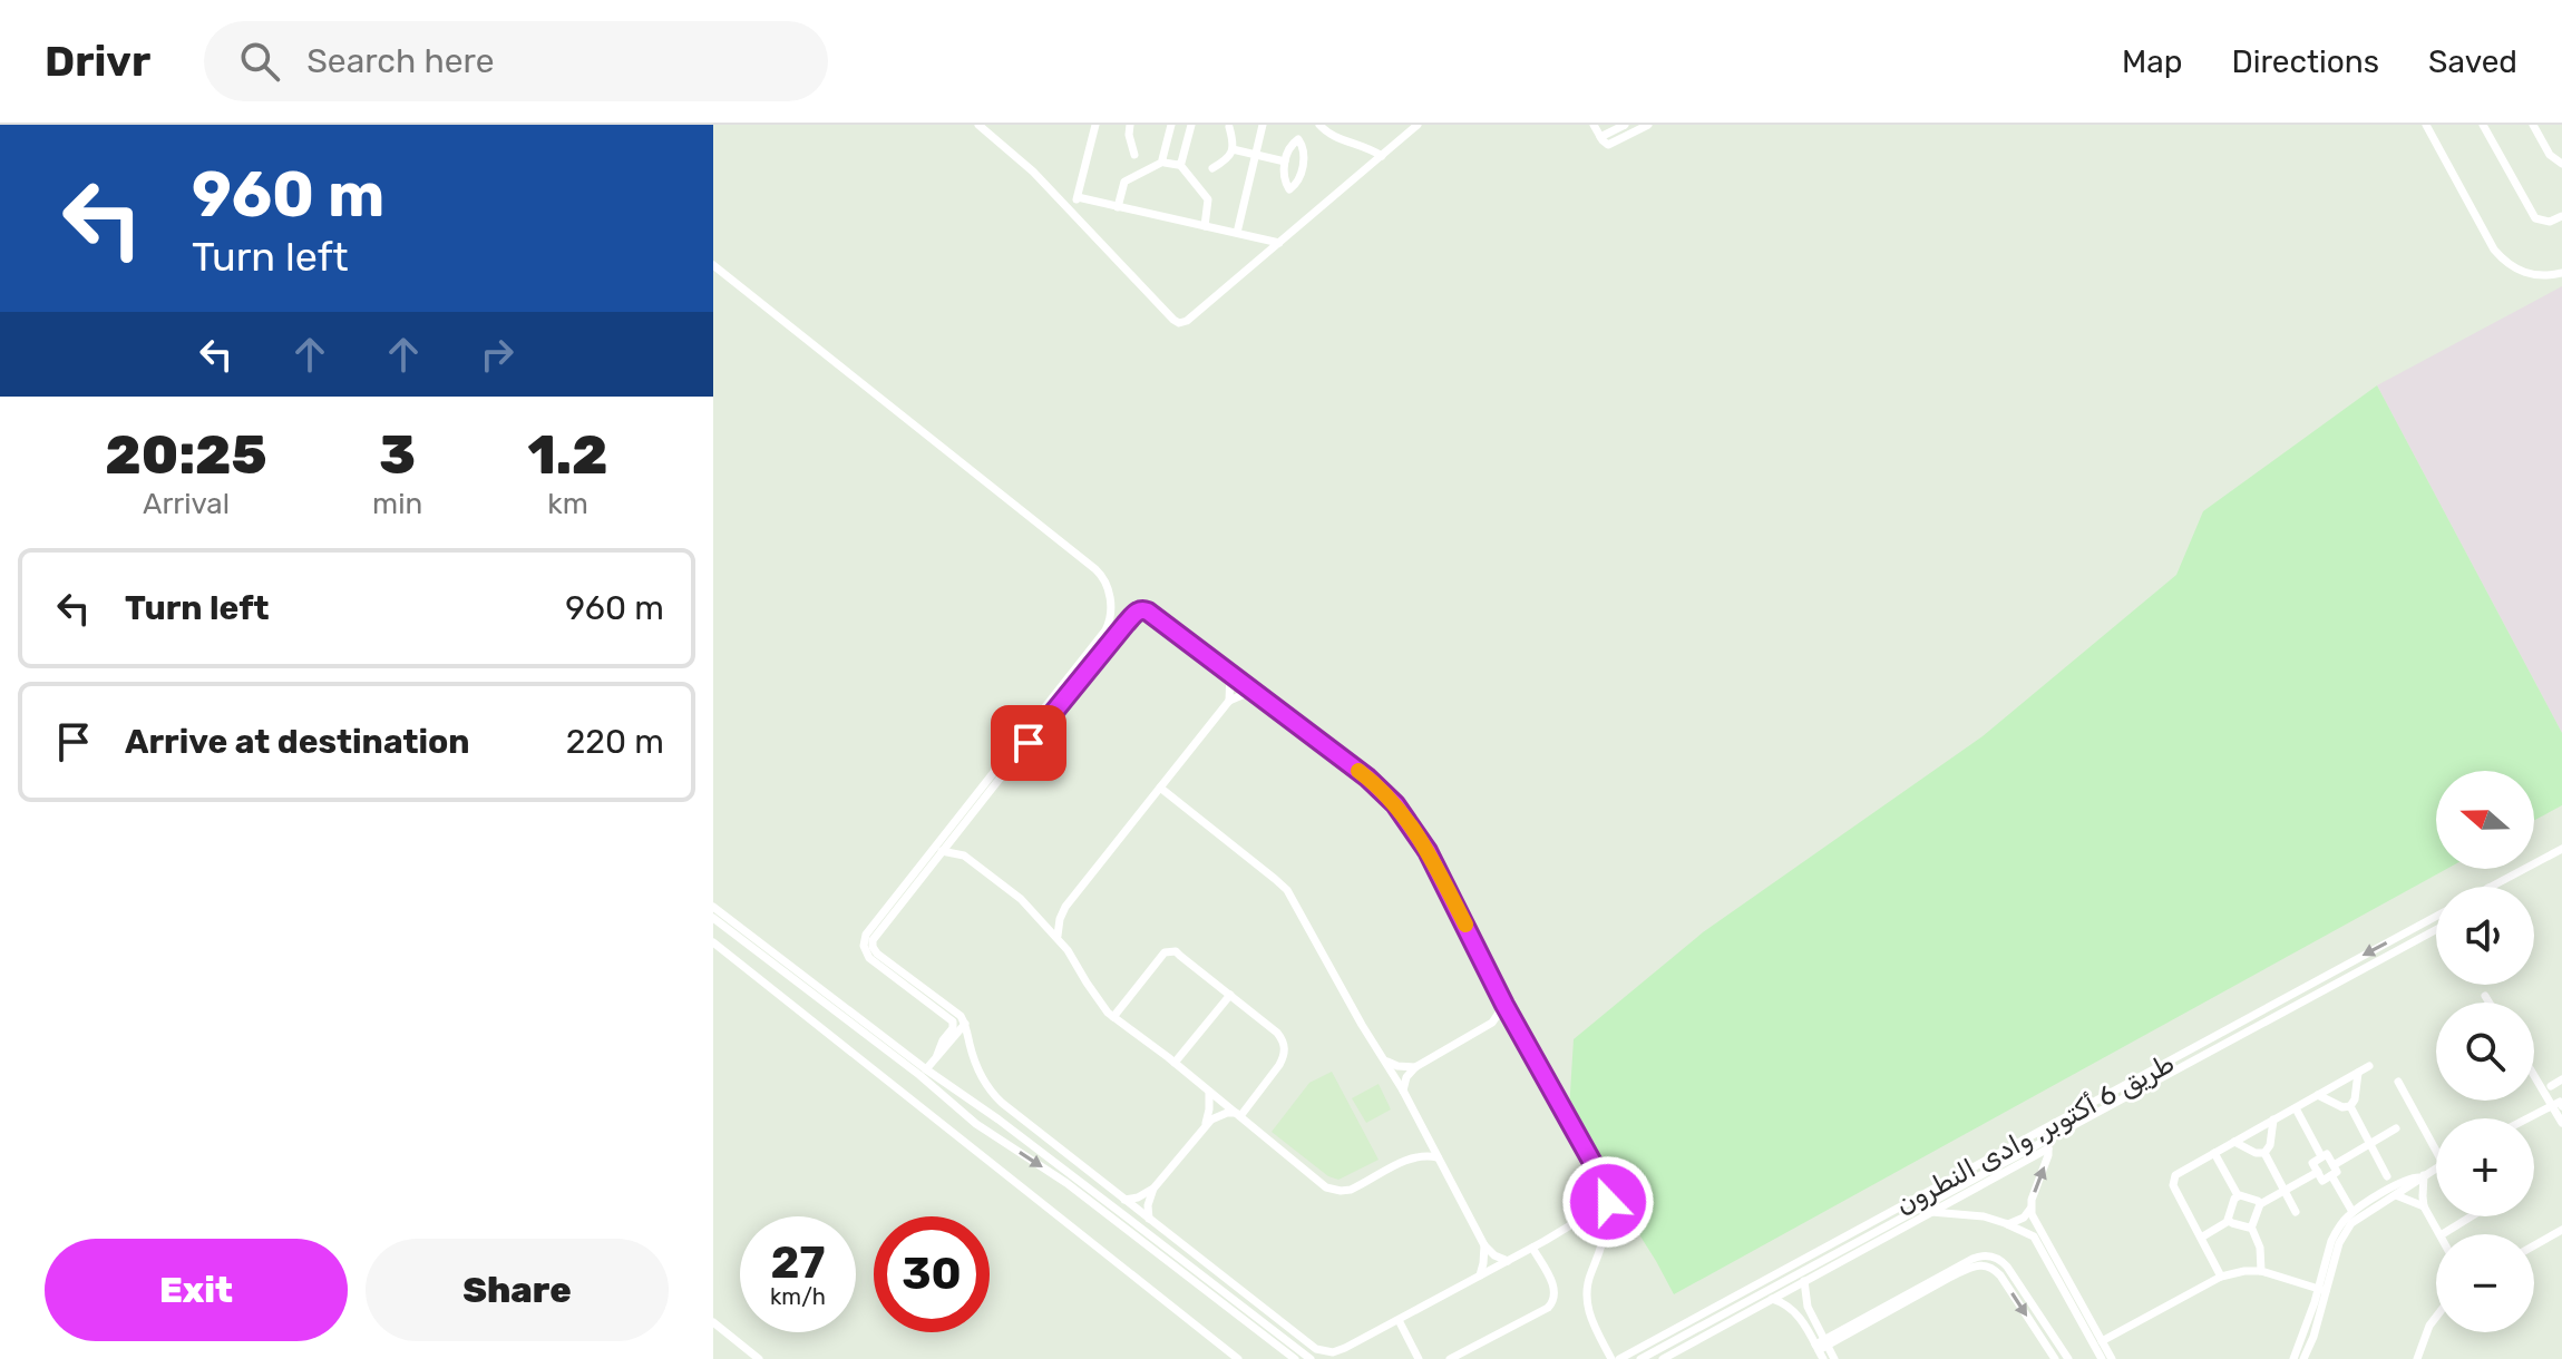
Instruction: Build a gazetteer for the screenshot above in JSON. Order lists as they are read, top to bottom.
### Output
{
  "streets": {
    "street": ["طريق 6 أكتوبر, وادى النطرون"]
  },
  "north": "left",
  "page": {
    "header": "Drivr",
    "search": "Search here",
    "nav": ["Map", "Directions", "Saved"],
    "turn": ["960 m", "Turn left"],
    "eta": [
      "20:25",
      "Arrival",
      "3",
      "min",
      "1.2",
      "km"
    ],
    "list": [
      {
        "name": "Turn left",
        "value": "960 m"
      },
      {
        "name": "Arrive at destination",
        "value": "220 m"
      }
    ],
    "map_buttons": ["+", "−"],
    "speed": "27 km/h",
    "limit": "30",
    "buttons": ["Exit", "Share"]
  }
}
